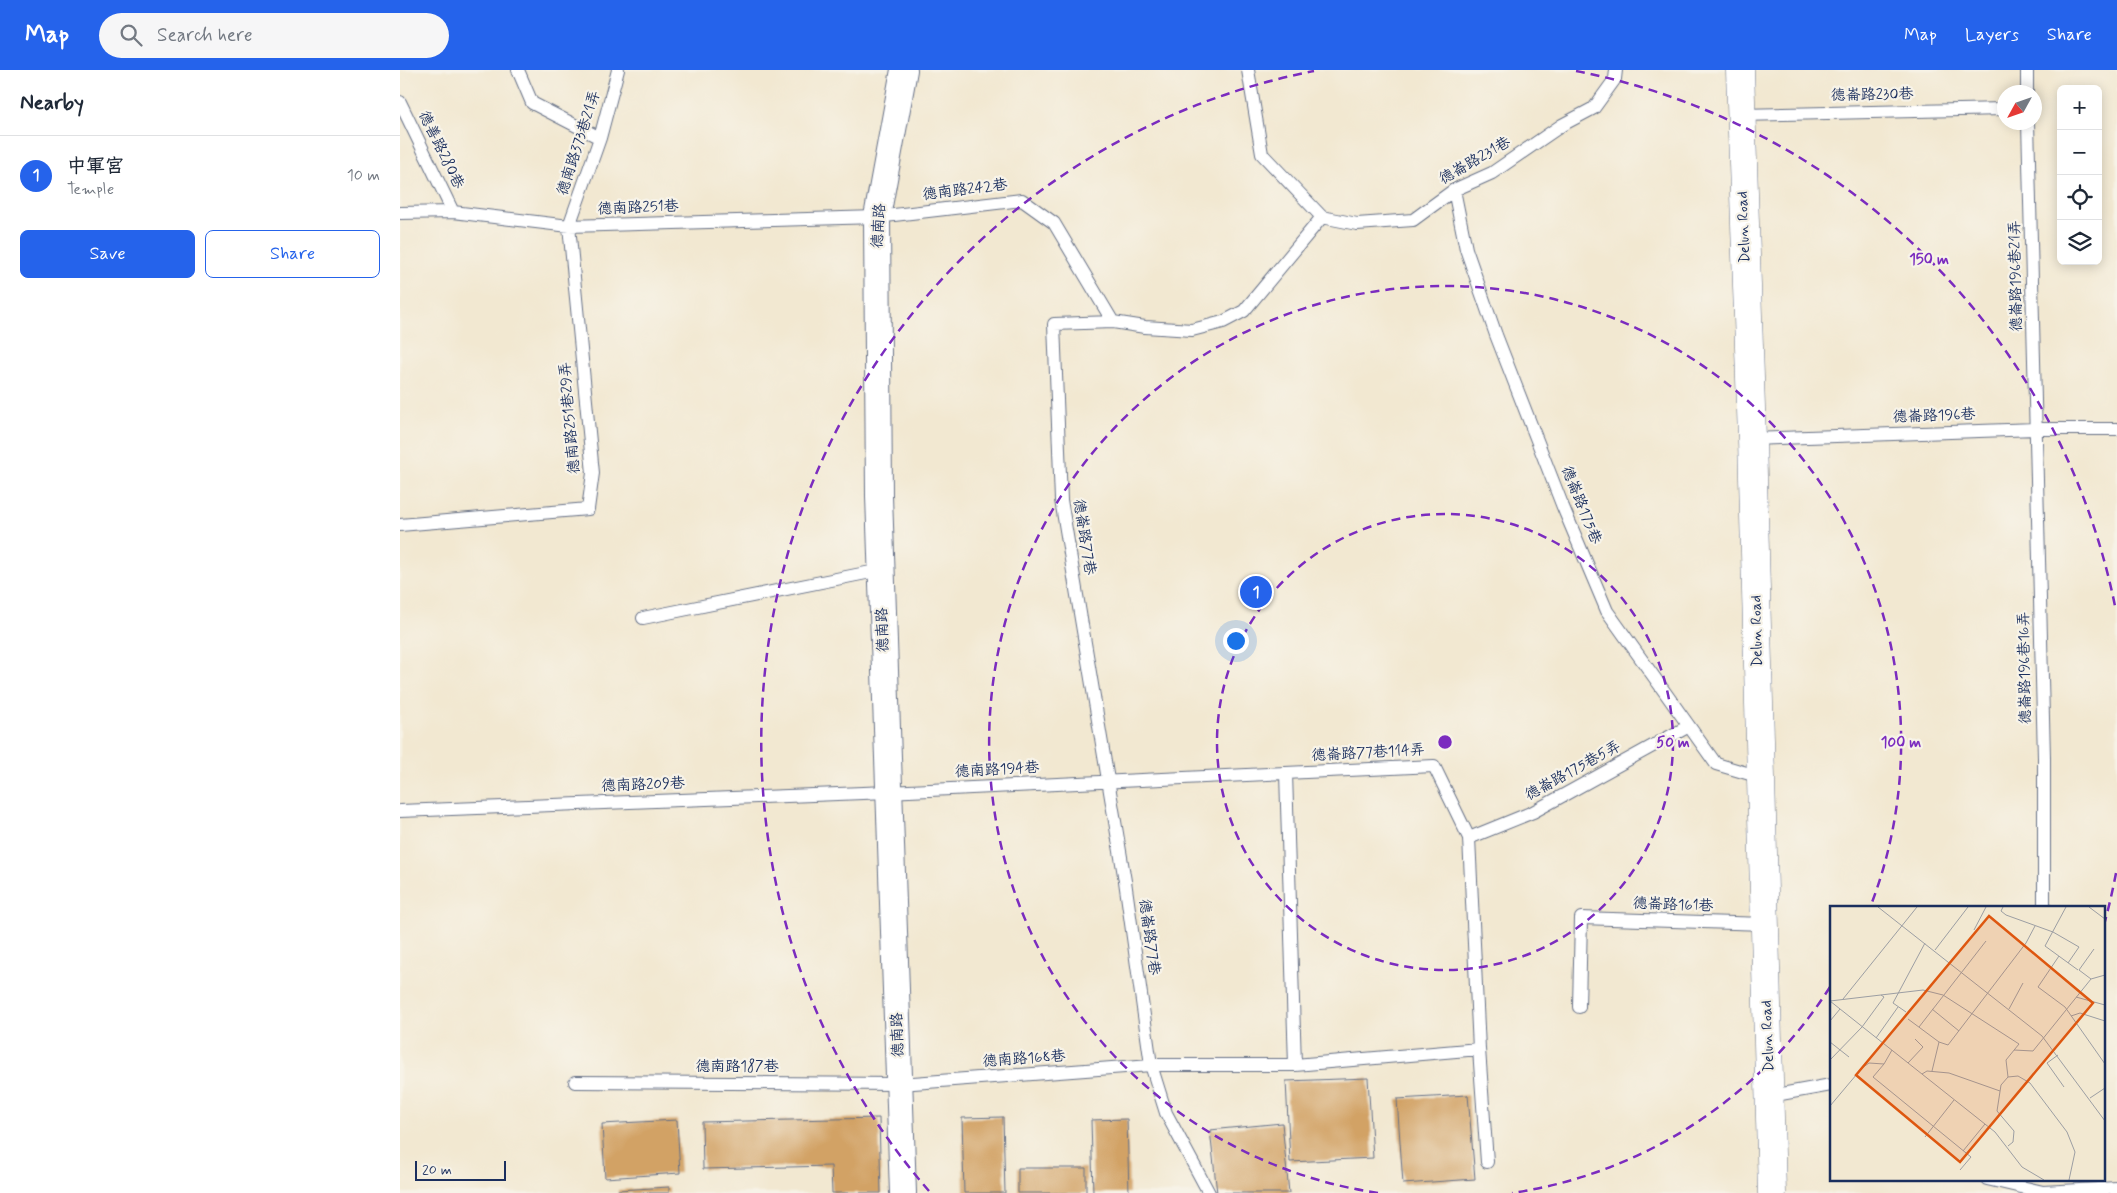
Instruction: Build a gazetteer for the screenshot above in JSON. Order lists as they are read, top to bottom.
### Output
{
  "streets": {
    "street": ["德南路", "Delun Road"],
    "lane": [
      "德崙路230巷",
      "德南路373巷21弄",
      "德善路280巷",
      "德崙路231巷",
      "德南路242巷",
      "德南路251巷",
      "德崙路196巷21弄",
      "德崙路196巷",
      "德南路251巷29弄",
      "德崙路175巷",
      "德崙路77巷",
      "德崙路196巷16弄",
      "德崙路77巷114弄",
      "德南路194巷",
      "德崙路175巷5弄",
      "德南路209巷",
      "德崙路161巷",
      "德南路168巷",
      "德南路187巷"
    ]
  },
  "crossings": [
    ["德崙路230巷", "Delun Road"],
    ["德南路373巷21弄", "德南路251巷"],
    ["德南路373巷21弄", "德南路251巷29弄"],
    ["德善路280巷", "德南路251巷"],
    ["德崙路231巷", "德崙路175巷"],
    ["德崙路231巷", "德崙路77巷"],
    ["德南路242巷", "德南路251巷"],
    ["德南路242巷", "德南路"],
    ["德南路242巷", "德崙路77巷"],
    ["德南路251巷", "德南路"],
    ["德南路251巷", "德南路251巷29弄"],
    ["德南路", "德南路194巷"],
    ["德南路", "德南路209巷"],
    ["德南路", "德南路168巷"],
    ["德南路", "德南路187巷"],
    ["Delun Road", "德崙路196巷"],
    ["Delun Road", "德崙路175巷"],
    ["Delun Road", "德崙路161巷"],
    ["德崙路196巷21弄", "德崙路196巷"],
    ["德崙路196巷21弄", "德崙路196巷16弄"],
    ["德崙路196巷", "德崙路196巷16弄"],
    ["德崙路175巷", "德崙路175巷5弄"],
    ["德崙路77巷", "德崙路77巷114弄"],
    ["德崙路77巷", "德南路194巷"],
    ["德崙路77巷", "德南路168巷"],
    ["德崙路77巷114弄", "德南路194巷"],
    ["德崙路77巷114弄", "德崙路175巷5弄"],
    ["德南路194巷", "德南路209巷"],
    ["德南路168巷", "德南路187巷"]
  ],
  "scale_bar": "20 m",
  "north": "bottom left",
  "page": {
    "header": "Map",
    "search": "Search here",
    "nav": ["Map", "Layers", "Share"],
    "heading": "Nearby",
    "map_buttons": ["+", "−"],
    "list": [
      {
        "mark": "1",
        "name": "中軍宮",
        "note": "Temple",
        "value": "10 m"
      }
    ],
    "buttons": ["Save", "Share"],
    "pins": "1",
    "scale": "20 m"
  },
  "rings": ["150 m", "50 m", "100 m"]
}
